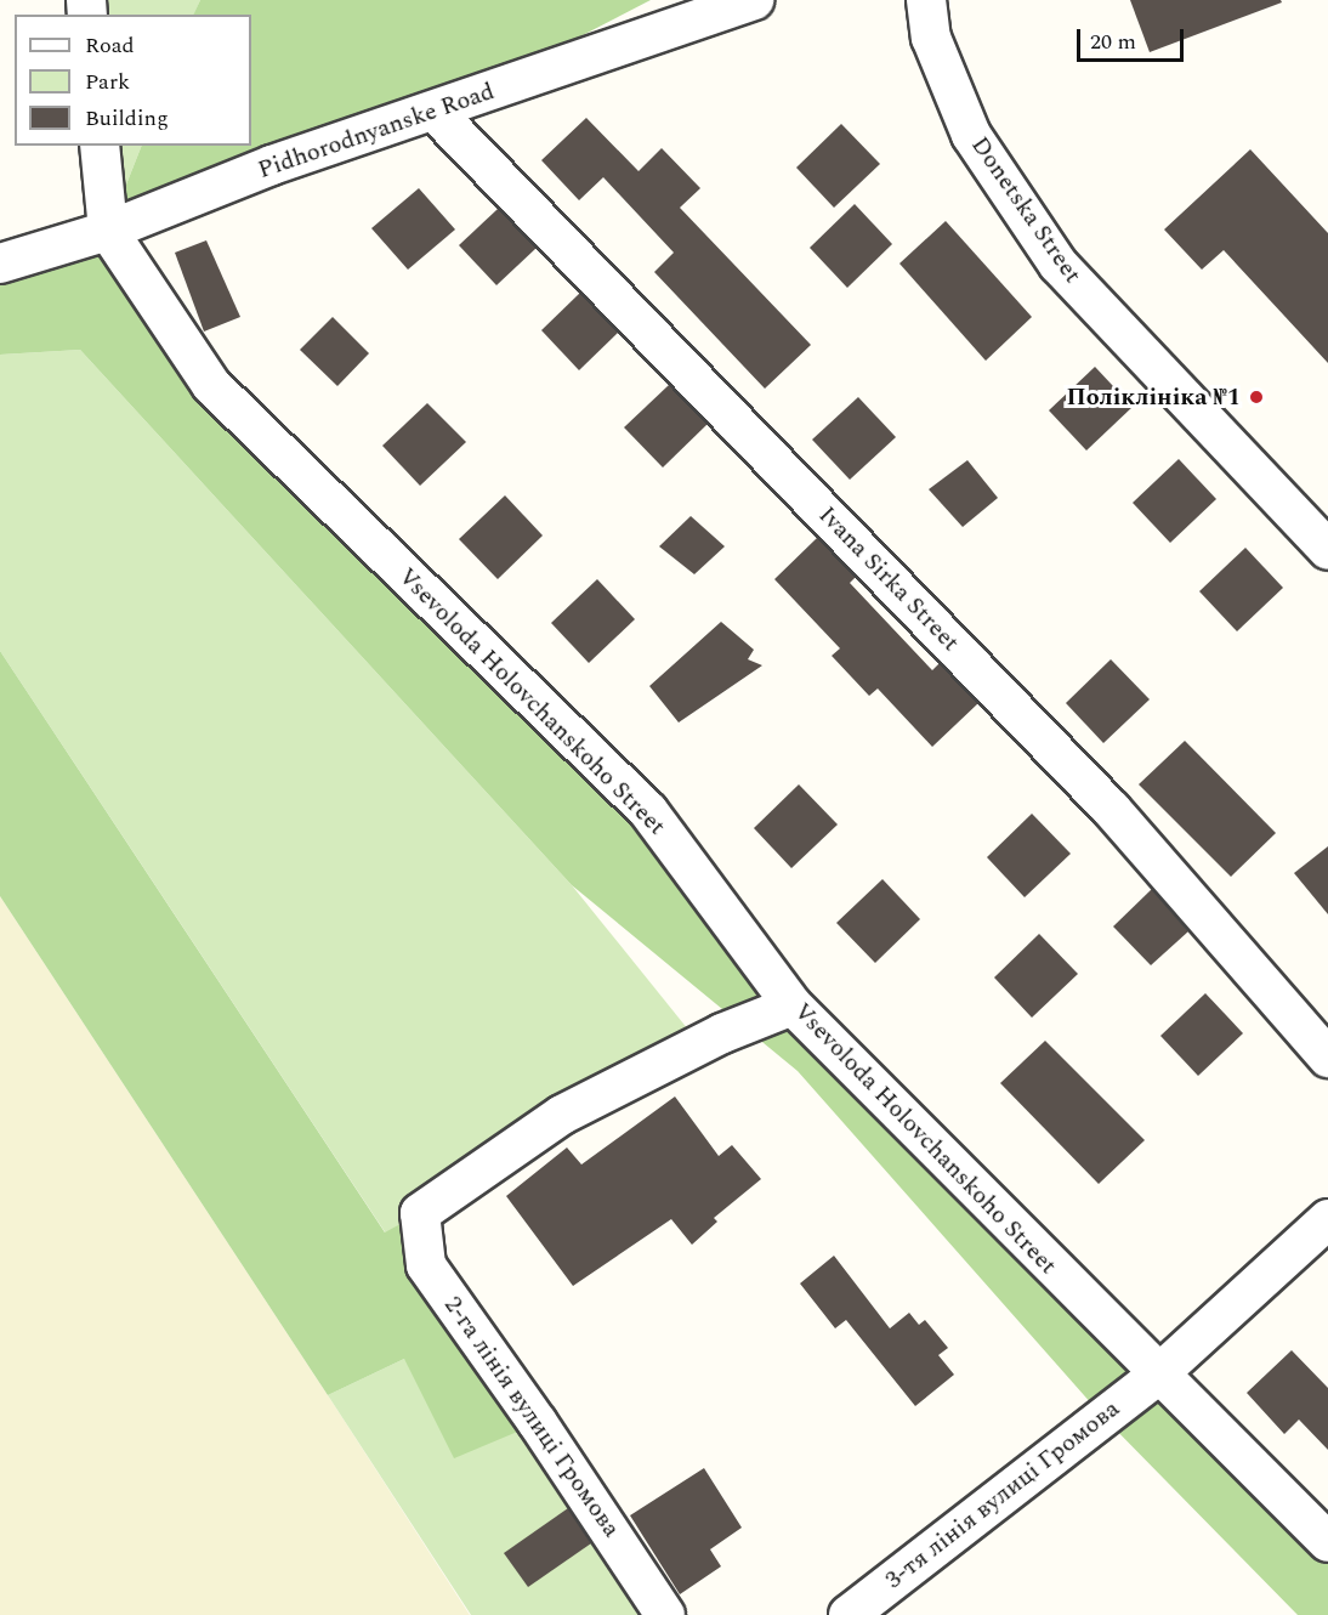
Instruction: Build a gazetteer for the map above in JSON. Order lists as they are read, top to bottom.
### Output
{
  "streets": {
    "street": [
      "Pidhorodnyanske Road",
      "Donetska Street",
      "Ivana Sirka Street",
      "Vsevoloda Holovchanskoho Street",
      "2-га лінія вулиці Громова",
      "3-тя лінія вулиці Громова"
    ]
  },
  "crossings": [
    ["Pidhorodnyanske Road", "Ivana Sirka Street"],
    ["Pidhorodnyanske Road", "Vsevoloda Holovchanskoho Street"],
    ["Vsevoloda Holovchanskoho Street", "2-га лінія вулиці Громова"],
    ["Vsevoloda Holovchanskoho Street", "3-тя лінія вулиці Громова"]
  ],
  "places": ["Поліклініка №1"],
  "legend": ["Road", "Park", "Building"],
  "scale_bar": "20 m"
}
